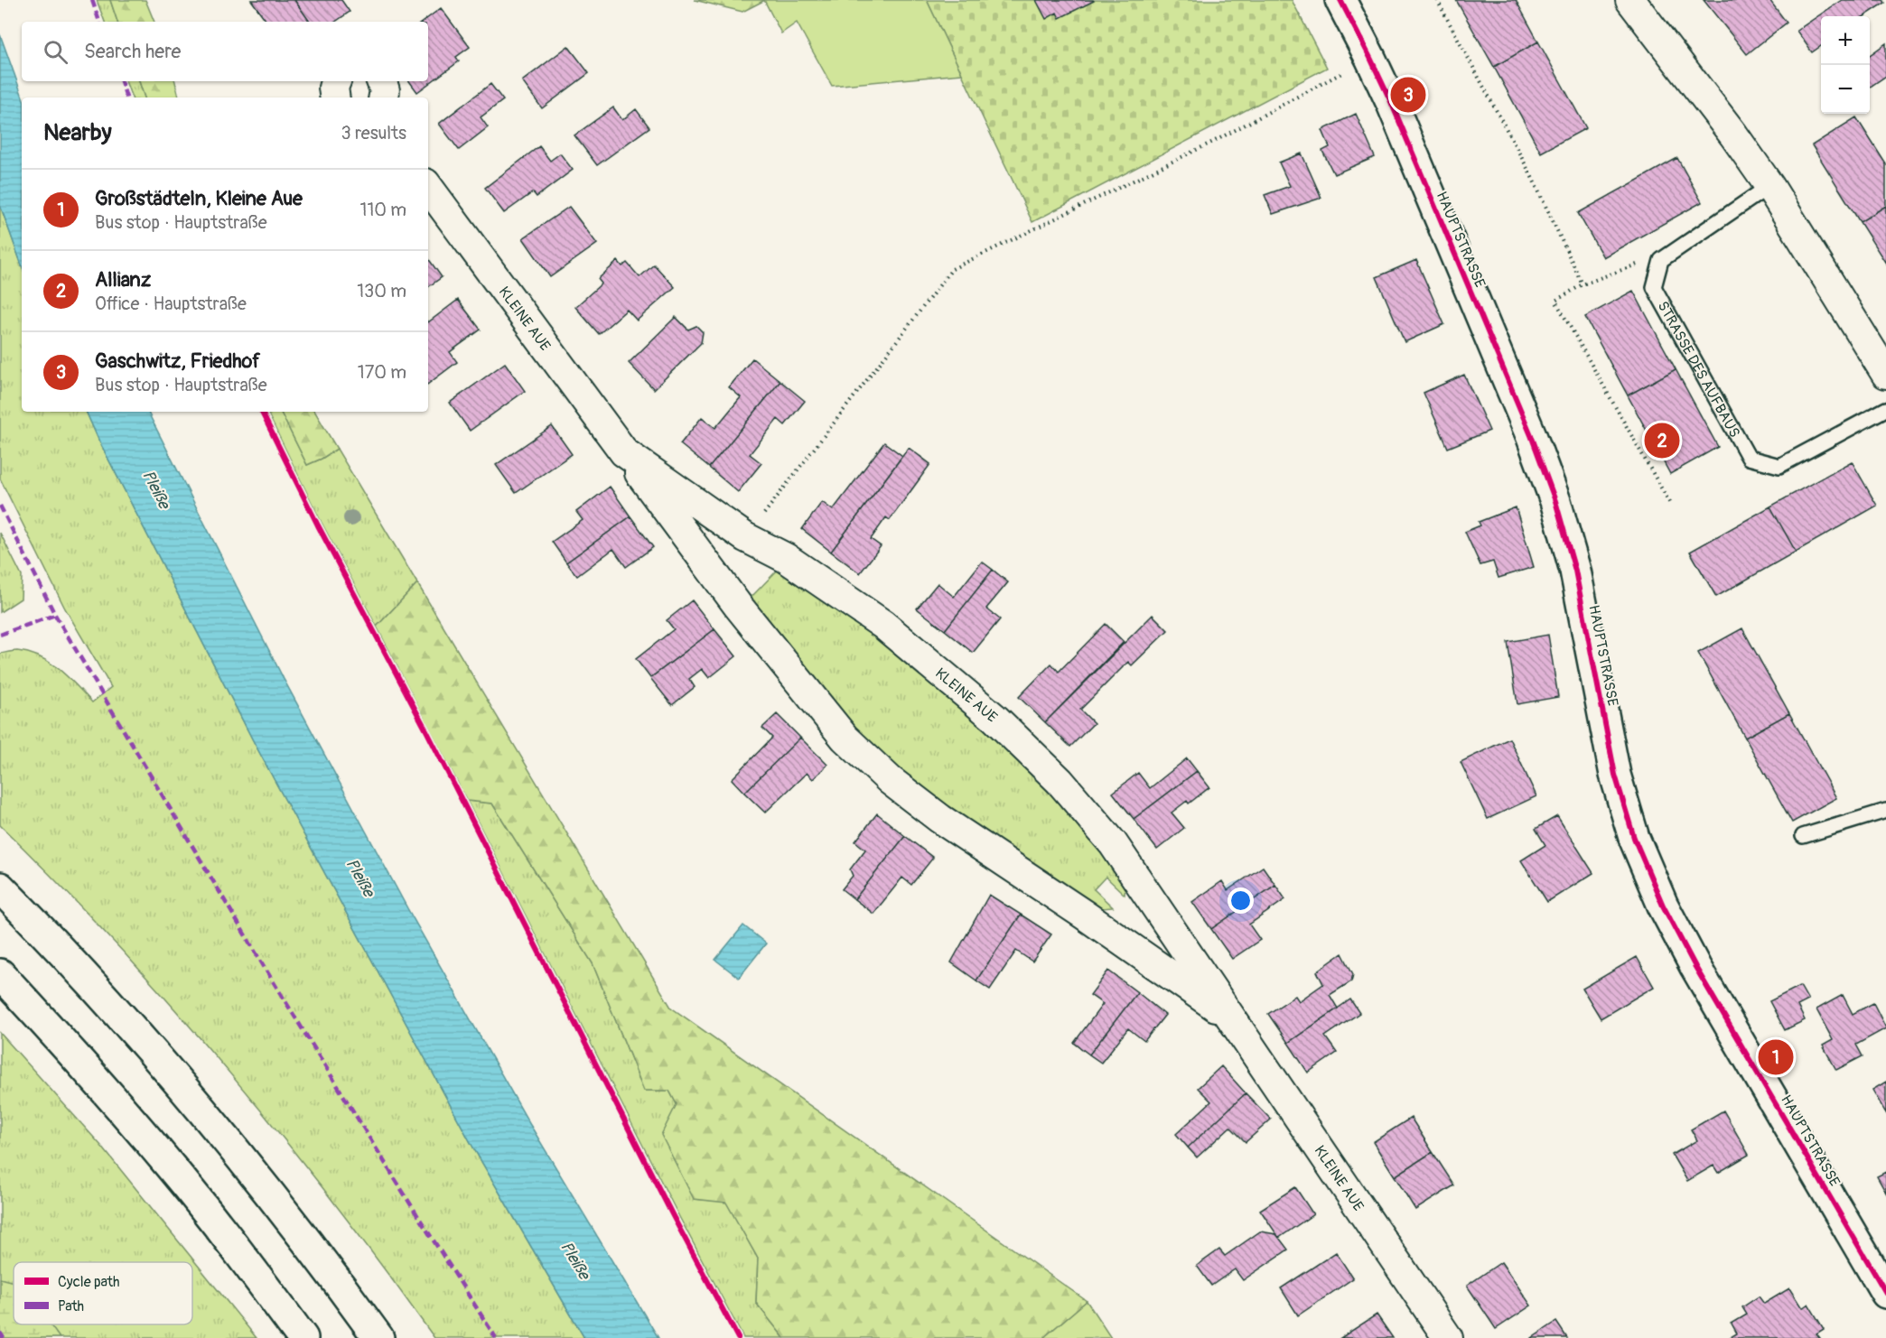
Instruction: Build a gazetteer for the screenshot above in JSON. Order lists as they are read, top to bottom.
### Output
{
  "streets": {
    "main road": ["HAUPTSTRASSE"],
    "street": ["KLEINE AUE"],
    "lane": ["STRASSE DES AUFBAUS"]
  },
  "water": ["Pleiße"],
  "legend": ["Cycle path", "Path"],
  "page": {
    "map_buttons": ["+", "−"],
    "search": "Search here",
    "pins": ["3", "2", "1"],
    "heading": ["Nearby", "3 results"],
    "list": [
      {
        "mark": "1",
        "name": "Großstädteln, Kleine Aue",
        "note": "Bus stop · Hauptstraße",
        "value": "110 m"
      },
      {
        "mark": "2",
        "name": "Allianz",
        "note": "Office · Hauptstraße",
        "value": "130 m"
      },
      {
        "mark": "3",
        "name": "Gaschwitz, Friedhof",
        "note": "Bus stop · Hauptstraße",
        "value": "170 m"
      }
    ]
  }
}
